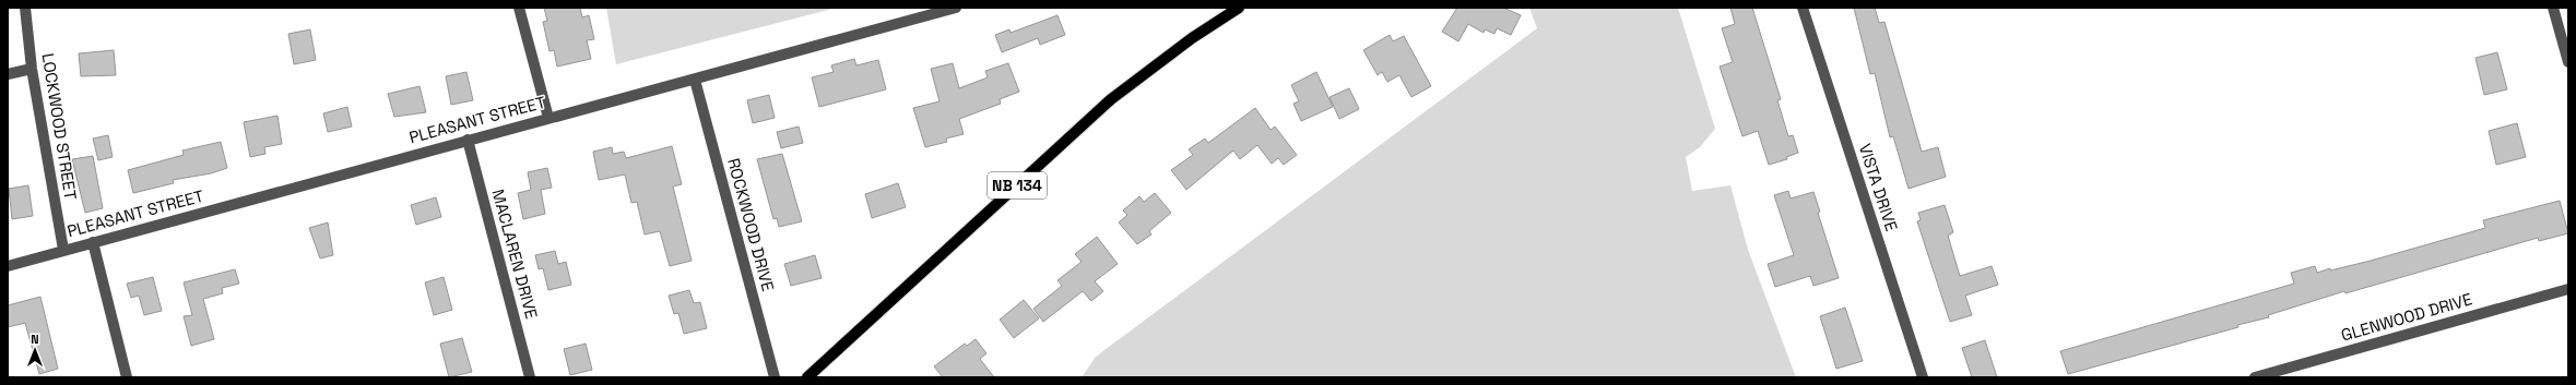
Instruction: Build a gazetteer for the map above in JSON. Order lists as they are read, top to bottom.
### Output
{
  "streets": {
    "main road": ["NB 134"],
    "street": [
      "PLEASANT STREET",
      "LOCKWOOD STREET",
      "VISTA DRIVE",
      "ROCKWOOD DRIVE",
      "MACLAREN DRIVE",
      "GLENWOOD DRIVE"
    ]
  },
  "crossings": [
    ["PLEASANT STREET", "LOCKWOOD STREET"],
    ["PLEASANT STREET", "ROCKWOOD DRIVE"],
    ["PLEASANT STREET", "MACLAREN DRIVE"]
  ],
  "north": "top"
}
